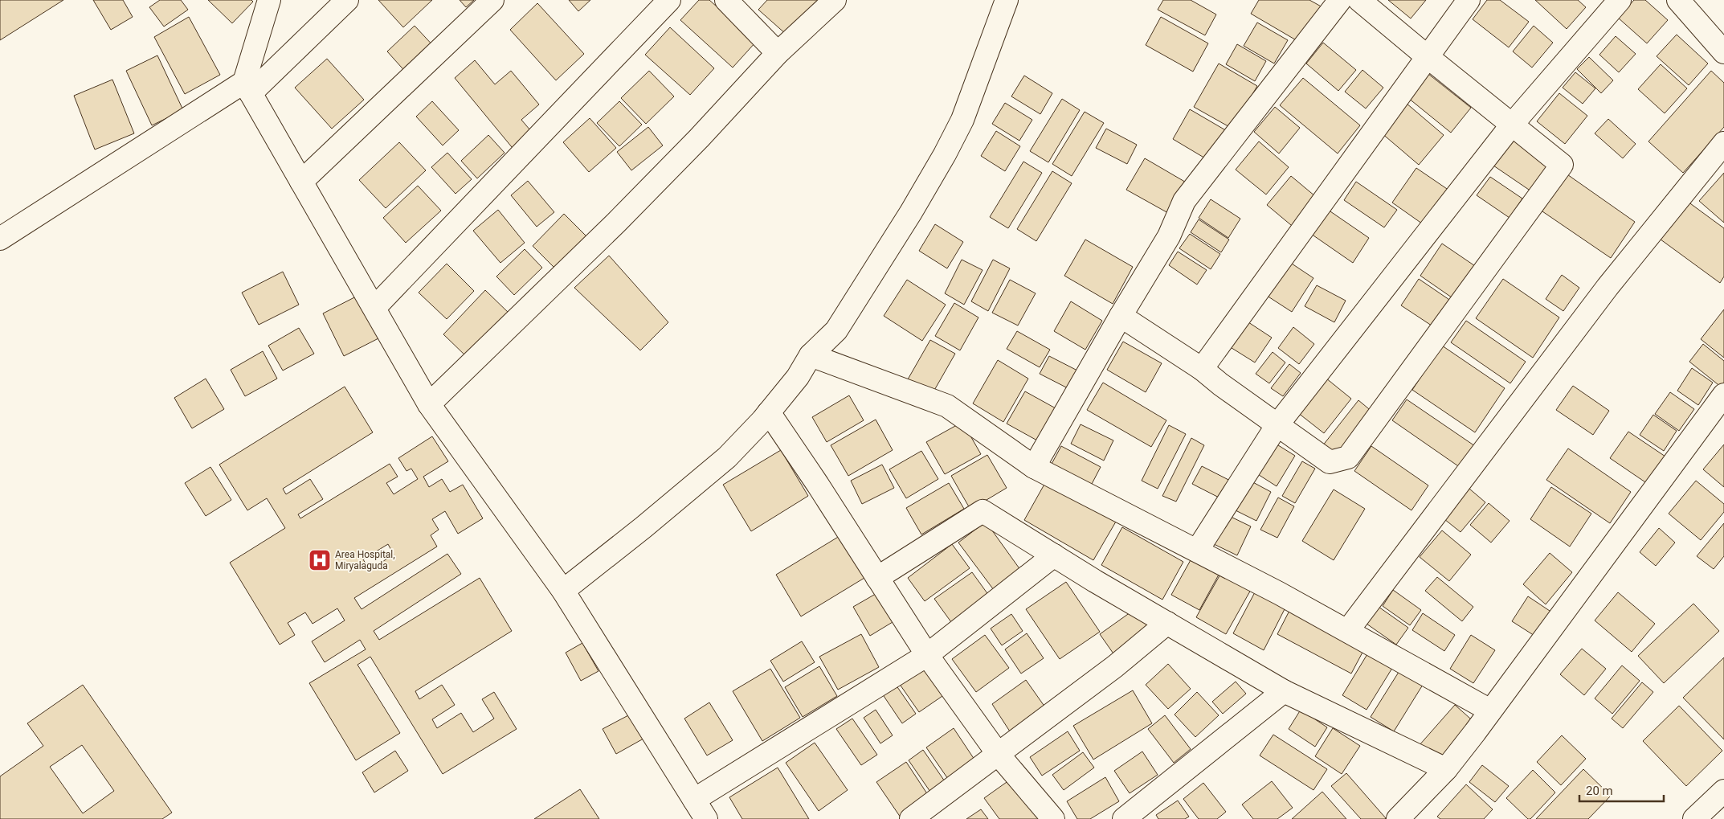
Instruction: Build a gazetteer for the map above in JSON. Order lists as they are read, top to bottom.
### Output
{
  "places": {
    "hospital": ["Area Hospital, Miryalaguda"]
  },
  "scale_bar": "20 m"
}
